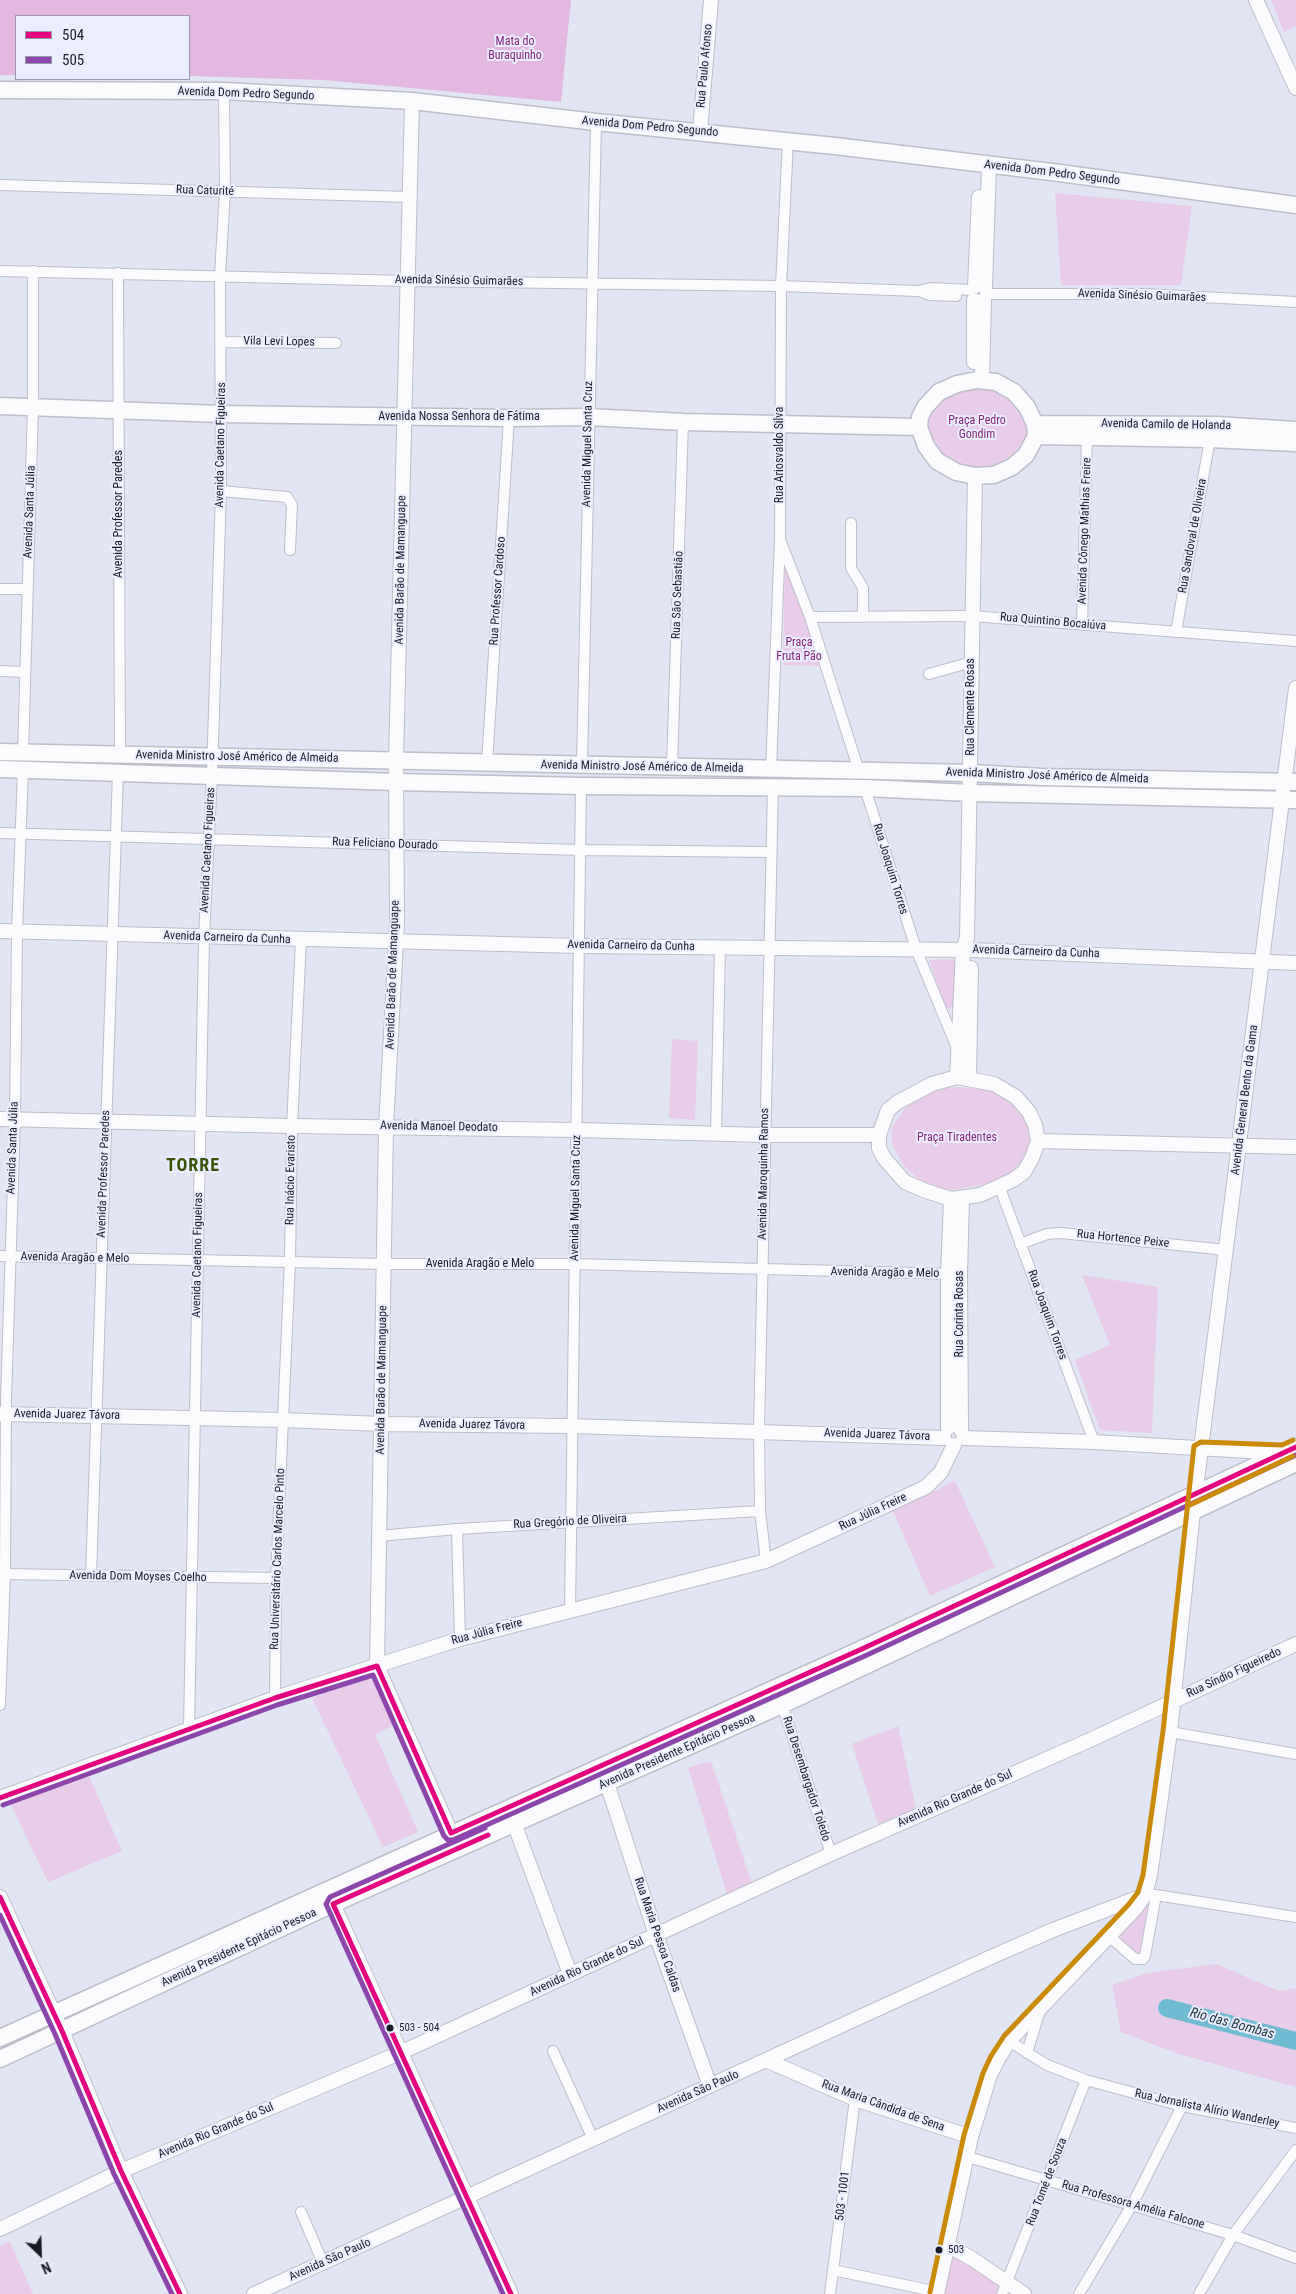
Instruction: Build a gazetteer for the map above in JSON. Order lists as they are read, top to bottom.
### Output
{
  "streets": {
    "main road": [
      "Avenida Dom Pedro Segundo",
      "Avenida Nossa Senhora de Fátima",
      "Avenida Camilo de Holanda",
      "Avenida Ministro José Américo de Almeida",
      "Avenida Presidente Epitácio Pessoa"
    ],
    "street": [
      "Rua Paulo Afonso",
      "Rua Caturité",
      "Avenida Sinésio Guimarães",
      "Vila Levi Lopes",
      "Avenida Miguel Santa Cruz",
      "Avenida Caetano Figueiras",
      "Rua Ariosvaldo Silva",
      "Avenida Santa Júlia",
      "Avenida Professor Paredes",
      "Avenida Cônego Mathias Freire",
      "Rua Sandoval de Oliveira",
      "Avenida Barão de Mamanguape",
      "Rua Professor Cardoso",
      "Rua São Sebastião",
      "Rua Quintino Bocaiúva",
      "Rua Clemente Rosas",
      "Rua Feliciano Dourado",
      "Rua Joaquim Torres",
      "Avenida Carneiro da Cunha",
      "Avenida General Bento da Gama",
      "Avenida Manoel Deodato",
      "Avenida Maroquinha Ramos",
      "Rua Inácio Evaristo",
      "Rua Hortence Peixe",
      "Avenida Aragão e Melo",
      "Rua Corinta Rosas",
      "Avenida Juarez Távora",
      "Rua Júlia Freire",
      "Rua Gregório de Oliveira",
      "Rua Universitário Carlos Marcelo Pinto",
      "Avenida Dom Moyses Coelho",
      "Rua Síndio Figueiredo",
      "Rua Desembargador Toledo",
      "Avenida Rio Grande do Sul",
      "Rua Maria Pessoa Caldas",
      "Avenida São Paulo",
      "Rua Maria Cândida de Sena",
      "Rua Jornalista Alírio Wanderley",
      "Rua Tomé de Souza",
      "503 - 1001",
      "Rua Professora Amélia Falcone"
    ]
  },
  "crossings": [
    ["Rua Paulo Afonso", "Avenida Dom Pedro Segundo"],
    ["Avenida Dom Pedro Segundo", "Avenida Miguel Santa Cruz"],
    ["Avenida Dom Pedro Segundo", "Avenida Caetano Figueiras"],
    ["Avenida Dom Pedro Segundo", "Rua Ariosvaldo Silva"],
    ["Avenida Dom Pedro Segundo", "Avenida Barão de Mamanguape"],
    ["Rua Caturité", "Avenida Caetano Figueiras"],
    ["Rua Caturité", "Avenida Barão de Mamanguape"],
    ["Avenida Sinésio Guimarães", "Avenida Miguel Santa Cruz"],
    ["Avenida Sinésio Guimarães", "Avenida Caetano Figueiras"],
    ["Avenida Sinésio Guimarães", "Rua Ariosvaldo Silva"],
    ["Avenida Sinésio Guimarães", "Avenida Santa Júlia"],
    ["Avenida Sinésio Guimarães", "Avenida Professor Paredes"],
    ["Avenida Sinésio Guimarães", "Avenida Barão de Mamanguape"],
    ["Vila Levi Lopes", "Avenida Caetano Figueiras"],
    ["Avenida Nossa Senhora de Fátima", "Avenida Camilo de Holanda"],
    ["Avenida Nossa Senhora de Fátima", "Avenida Miguel Santa Cruz"],
    ["Avenida Nossa Senhora de Fátima", "Avenida Caetano Figueiras"],
    ["Avenida Nossa Senhora de Fátima", "Rua Ariosvaldo Silva"],
    ["Avenida Nossa Senhora de Fátima", "Avenida Santa Júlia"],
    ["Avenida Nossa Senhora de Fátima", "Avenida Professor Paredes"],
    ["Avenida Nossa Senhora de Fátima", "Avenida Barão de Mamanguape"],
    ["Avenida Nossa Senhora de Fátima", "Rua Professor Cardoso"],
    ["Avenida Nossa Senhora de Fátima", "Rua São Sebastião"],
    ["Avenida Nossa Senhora de Fátima", "Rua Clemente Rosas"],
    ["Avenida Camilo de Holanda", "Avenida Cônego Mathias Freire"],
    ["Avenida Camilo de Holanda", "Rua Sandoval de Oliveira"],
    ["Avenida Camilo de Holanda", "Rua Clemente Rosas"],
    ["Avenida Miguel Santa Cruz", "Avenida Ministro José Américo de Almeida"],
    ["Avenida Miguel Santa Cruz", "Rua Feliciano Dourado"],
    ["Avenida Miguel Santa Cruz", "Avenida Carneiro da Cunha"],
    ["Avenida Miguel Santa Cruz", "Avenida Manoel Deodato"],
    ["Avenida Miguel Santa Cruz", "Avenida Aragão e Melo"],
    ["Avenida Miguel Santa Cruz", "Avenida Juarez Távora"],
    ["Avenida Miguel Santa Cruz", "Rua Júlia Freire"],
    ["Avenida Miguel Santa Cruz", "Rua Gregório de Oliveira"],
    ["Avenida Caetano Figueiras", "Avenida Ministro José Américo de Almeida"],
    ["Avenida Caetano Figueiras", "Rua Feliciano Dourado"],
    ["Avenida Caetano Figueiras", "Avenida Carneiro da Cunha"],
    ["Avenida Caetano Figueiras", "Avenida Manoel Deodato"],
    ["Avenida Caetano Figueiras", "Avenida Aragão e Melo"],
    ["Avenida Caetano Figueiras", "Avenida Juarez Távora"],
    ["Avenida Caetano Figueiras", "Rua Júlia Freire"],
    ["Avenida Caetano Figueiras", "Avenida Dom Moyses Coelho"],
    ["Rua Ariosvaldo Silva", "Avenida Ministro José Américo de Almeida"],
    ["Avenida Santa Júlia", "Avenida Ministro José Américo de Almeida"],
    ["Avenida Santa Júlia", "Rua Feliciano Dourado"],
    ["Avenida Santa Júlia", "Avenida Carneiro da Cunha"],
    ["Avenida Santa Júlia", "Avenida Manoel Deodato"],
    ["Avenida Santa Júlia", "Avenida Aragão e Melo"],
    ["Avenida Santa Júlia", "Avenida Juarez Távora"],
    ["Avenida Santa Júlia", "Avenida Dom Moyses Coelho"],
    ["Avenida Professor Paredes", "Avenida Ministro José Américo de Almeida"],
    ["Avenida Professor Paredes", "Rua Feliciano Dourado"],
    ["Avenida Professor Paredes", "Avenida Carneiro da Cunha"],
    ["Avenida Professor Paredes", "Avenida Manoel Deodato"],
    ["Avenida Professor Paredes", "Avenida Aragão e Melo"],
    ["Avenida Professor Paredes", "Avenida Juarez Távora"],
    ["Avenida Professor Paredes", "Avenida Dom Moyses Coelho"],
    ["Avenida Cônego Mathias Freire", "Rua Quintino Bocaiúva"],
    ["Rua Sandoval de Oliveira", "Rua Quintino Bocaiúva"],
    ["Avenida Barão de Mamanguape", "Avenida Ministro José Américo de Almeida"],
    ["Avenida Barão de Mamanguape", "Rua Feliciano Dourado"],
    ["Avenida Barão de Mamanguape", "Avenida Carneiro da Cunha"],
    ["Avenida Barão de Mamanguape", "Avenida Manoel Deodato"],
    ["Avenida Barão de Mamanguape", "Avenida Aragão e Melo"],
    ["Avenida Barão de Mamanguape", "Avenida Juarez Távora"],
    ["Avenida Barão de Mamanguape", "Rua Júlia Freire"],
    ["Avenida Barão de Mamanguape", "Rua Gregório de Oliveira"],
    ["Avenida Barão de Mamanguape", "Avenida Presidente Epitácio Pessoa"],
    ["Rua Professor Cardoso", "Avenida Ministro José Américo de Almeida"],
    ["Rua São Sebastião", "Avenida Ministro José Américo de Almeida"],
    ["Rua Quintino Bocaiúva", "Rua Clemente Rosas"],
    ["Rua Clemente Rosas", "Avenida Ministro José Américo de Almeida"],
    ["Rua Clemente Rosas", "Rua Joaquim Torres"],
    ["Rua Clemente Rosas", "Avenida Carneiro da Cunha"],
    ["Rua Clemente Rosas", "Avenida Manoel Deodato"],
    ["Rua Clemente Rosas", "Rua Corinta Rosas"],
    ["Avenida Ministro José Américo de Almeida", "Rua Joaquim Torres"],
    ["Avenida Ministro José Américo de Almeida", "Avenida General Bento da Gama"],
    ["Avenida Ministro José Américo de Almeida", "Avenida Maroquinha Ramos"],
    ["Rua Feliciano Dourado", "Avenida Maroquinha Ramos"],
    ["Rua Joaquim Torres", "Avenida Carneiro da Cunha"],
    ["Rua Joaquim Torres", "Avenida Manoel Deodato"],
    ["Rua Joaquim Torres", "Rua Hortence Peixe"],
    ["Rua Joaquim Torres", "Rua Corinta Rosas"],
    ["Rua Joaquim Torres", "Avenida Juarez Távora"],
    ["Avenida Carneiro da Cunha", "Avenida General Bento da Gama"],
    ["Avenida Carneiro da Cunha", "Avenida Maroquinha Ramos"],
    ["Avenida Carneiro da Cunha", "Rua Inácio Evaristo"],
    ["Avenida General Bento da Gama", "Rua Hortence Peixe"],
    ["Avenida General Bento da Gama", "Avenida Juarez Távora"],
    ["Avenida General Bento da Gama", "Rua Síndio Figueiredo"],
    ["Avenida General Bento da Gama", "Avenida Presidente Epitácio Pessoa"],
    ["Avenida General Bento da Gama", "Avenida Rio Grande do Sul"],
    ["Avenida General Bento da Gama", "Avenida São Paulo"],
    ["Avenida Manoel Deodato", "Avenida Maroquinha Ramos"],
    ["Avenida Manoel Deodato", "Rua Inácio Evaristo"],
    ["Avenida Manoel Deodato", "Rua Corinta Rosas"],
    ["Avenida Maroquinha Ramos", "Avenida Aragão e Melo"],
    ["Avenida Maroquinha Ramos", "Avenida Juarez Távora"],
    ["Avenida Maroquinha Ramos", "Rua Júlia Freire"],
    ["Avenida Maroquinha Ramos", "Rua Gregório de Oliveira"],
    ["Rua Inácio Evaristo", "Avenida Aragão e Melo"],
    ["Rua Inácio Evaristo", "Avenida Juarez Távora"],
    ["Rua Inácio Evaristo", "Rua Universitário Carlos Marcelo Pinto"],
    ["Avenida Aragão e Melo", "Rua Corinta Rosas"],
    ["Rua Corinta Rosas", "Avenida Juarez Távora"],
    ["Rua Corinta Rosas", "Rua Júlia Freire"],
    ["Avenida Juarez Távora", "Rua Júlia Freire"],
    ["Avenida Juarez Távora", "Rua Universitário Carlos Marcelo Pinto"],
    ["Avenida Juarez Távora", "Avenida Presidente Epitácio Pessoa"],
    ["Rua Júlia Freire", "Rua Universitário Carlos Marcelo Pinto"],
    ["Rua Universitário Carlos Marcelo Pinto", "Avenida Dom Moyses Coelho"],
    ["Rua Síndio Figueiredo", "Avenida Rio Grande do Sul"],
    ["Avenida Presidente Epitácio Pessoa", "Rua Desembargador Toledo"],
    ["Avenida Presidente Epitácio Pessoa", "Rua Maria Pessoa Caldas"],
    ["Rua Desembargador Toledo", "Avenida Rio Grande do Sul"],
    ["Avenida Rio Grande do Sul", "Rua Maria Pessoa Caldas"],
    ["Rua Maria Pessoa Caldas", "Avenida São Paulo"],
    ["Avenida São Paulo", "Rua Maria Cândida de Sena"],
    ["Rua Maria Cândida de Sena", "503 - 1001"],
    ["Rua Jornalista Alírio Wanderley", "Rua Tomé de Souza"],
    ["Rua Tomé de Souza", "Rua Professora Amélia Falcone"]
  ],
  "districts": ["TORRE"],
  "water": ["Rio das Bombas"],
  "parks": [
    "Mata do Buraquinho",
    "Praça Pedro Gondim",
    "Praça Fruta Pão",
    "Praça Tiradentes"
  ],
  "places": ["503 - 504", "503"],
  "lines": ["transit line 504", "transit line 505"],
  "legend": ["504", "505"],
  "north": "bottom right"
}
